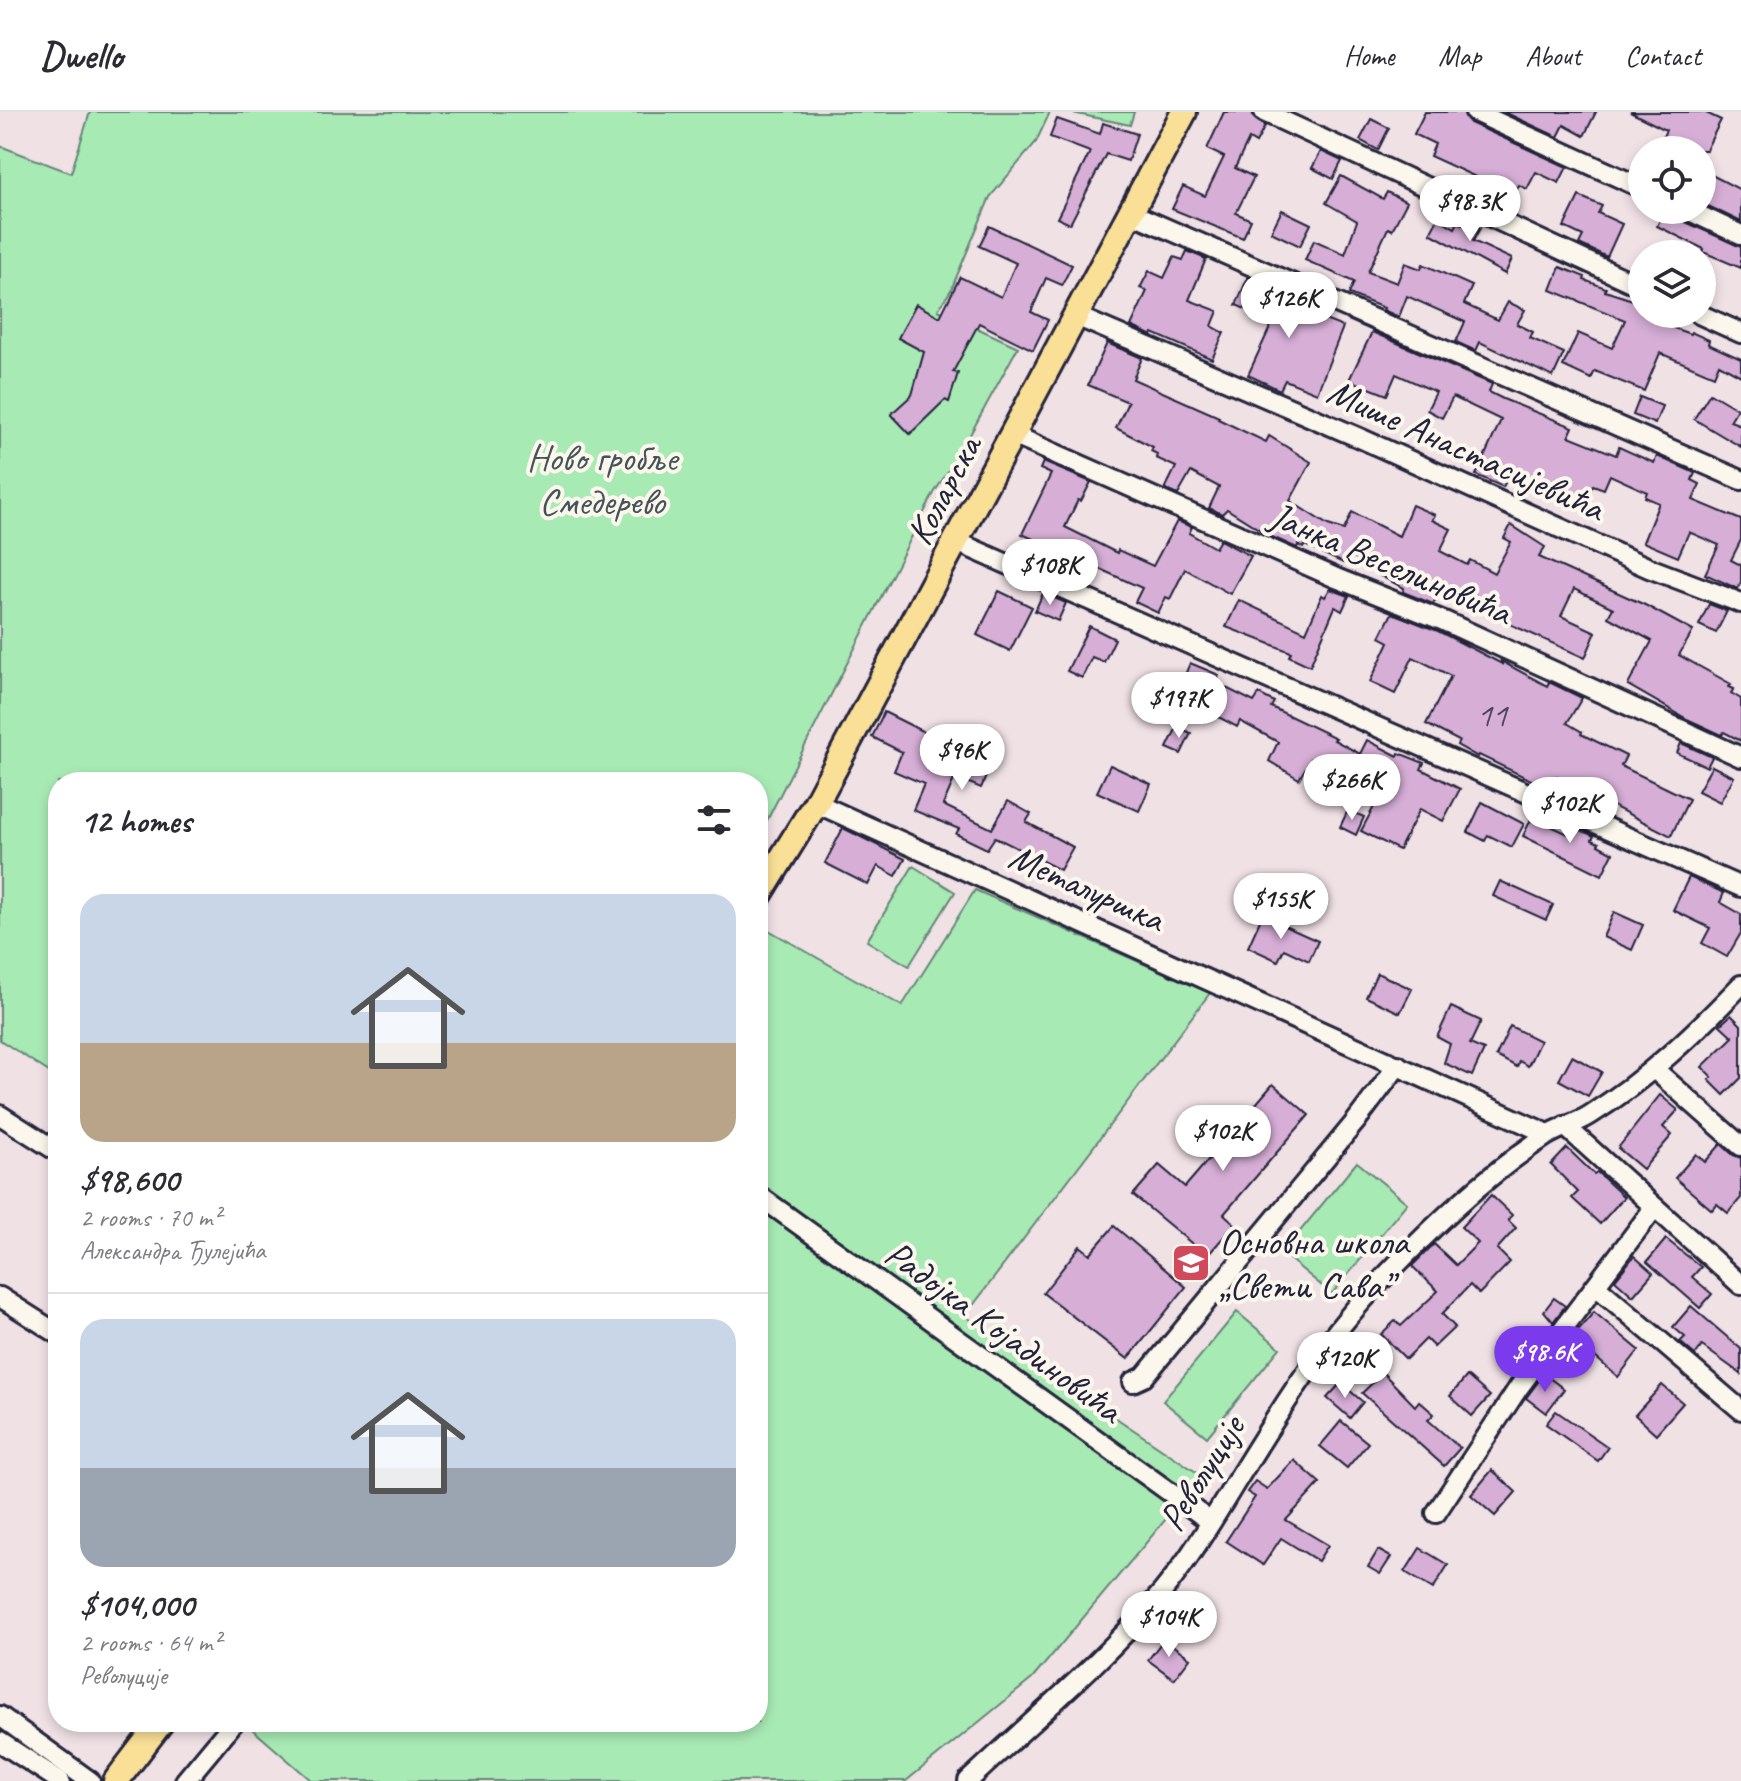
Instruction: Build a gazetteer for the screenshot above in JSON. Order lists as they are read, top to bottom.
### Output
{
  "streets": {
    "main road": ["Коларска"],
    "street": [
      "Мише Анастасијевића",
      "Јанка Веселиновића",
      "Металуршка",
      "Радојка Којадиновића",
      "Револуције"
    ]
  },
  "crossings": [
    ["Мише Анастасијевића", "Коларска"],
    ["Коларска", "Јанка Веселиновића"],
    ["Коларска", "Металуршка"],
    ["Металуршка", "Револуције"],
    ["Радојка Којадиновића", "Револуције"]
  ],
  "parks": ["Ново гробље Смедерево"],
  "places": {
    "school or university": ["Основна школа „Свети Сава”"]
  },
  "house_numbers": ["11"],
  "page": {
    "header": "Dwello",
    "nav": [
      "Home",
      "Map",
      "About",
      "Contact"
    ],
    "price": [
      "$98.3K",
      "$126K",
      "$108K",
      "$197K",
      "$96K",
      "$266K",
      "$102K",
      "$155K",
      "$102K",
      "$98.6K",
      "$120K",
      "$104K"
    ],
    "heading": "12 homes",
    "list": [
      {
        "name": "$98,600",
        "note": "2 rooms · 70 m² · Александра Ђулејића"
      },
      {
        "name": "$104,000",
        "note": "2 rooms · 64 m² · Револуције"
      }
    ]
  }
}
